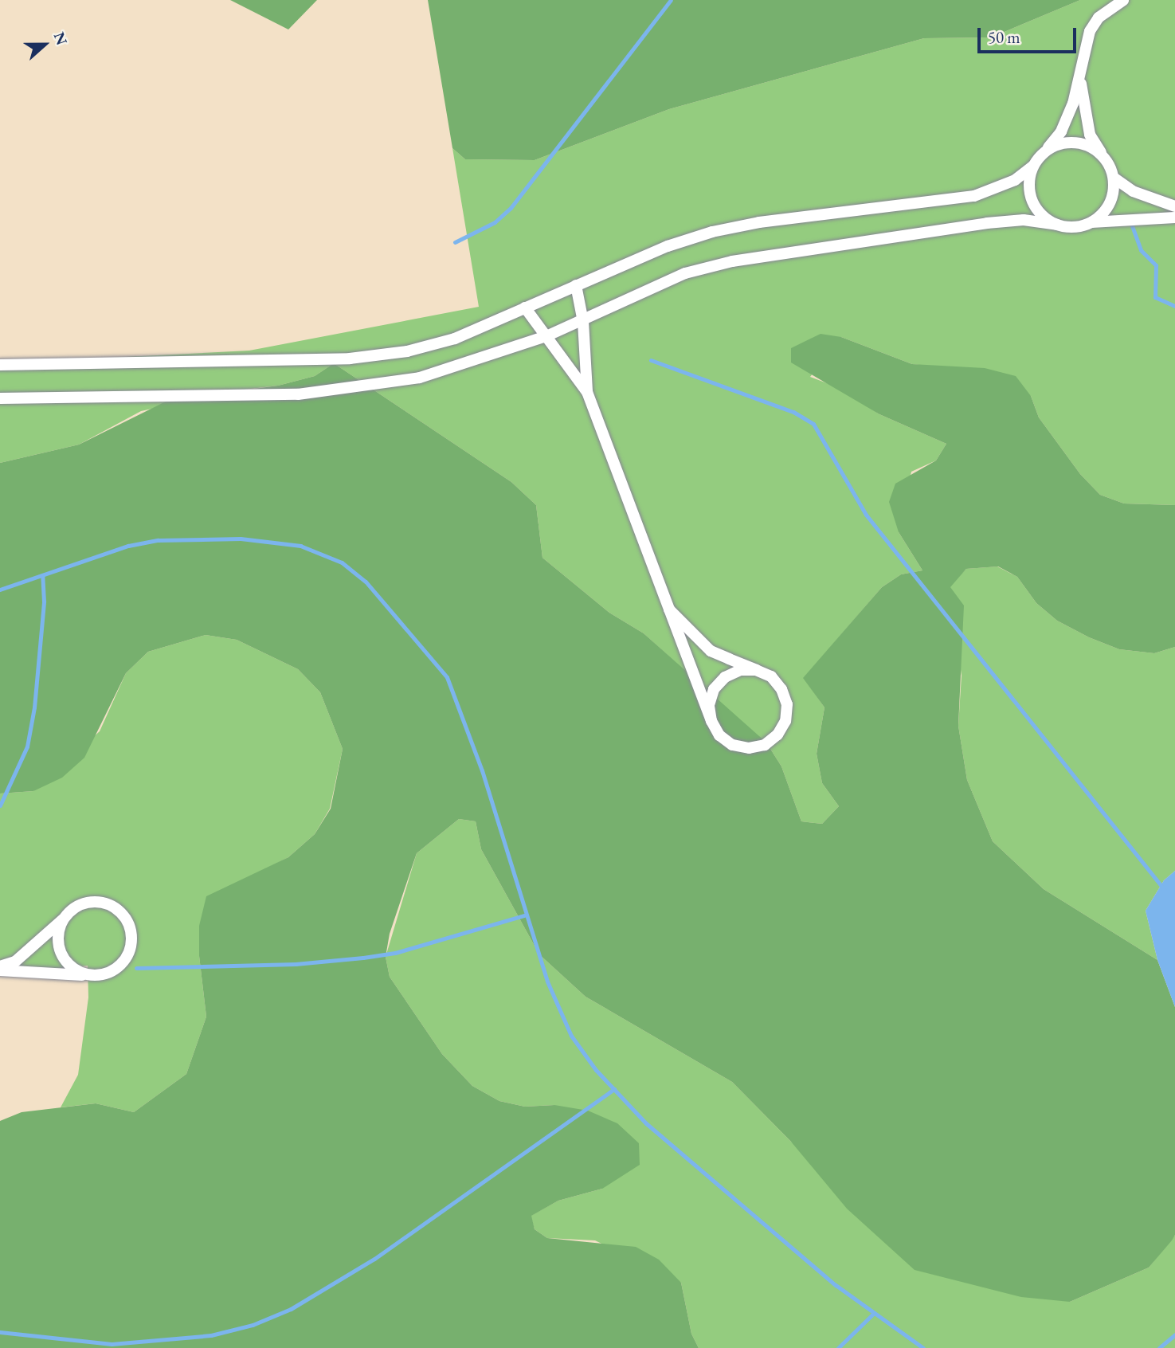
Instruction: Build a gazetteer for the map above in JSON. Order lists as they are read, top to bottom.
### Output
{
  "scale_bar": "50 m",
  "north": "right"
}
